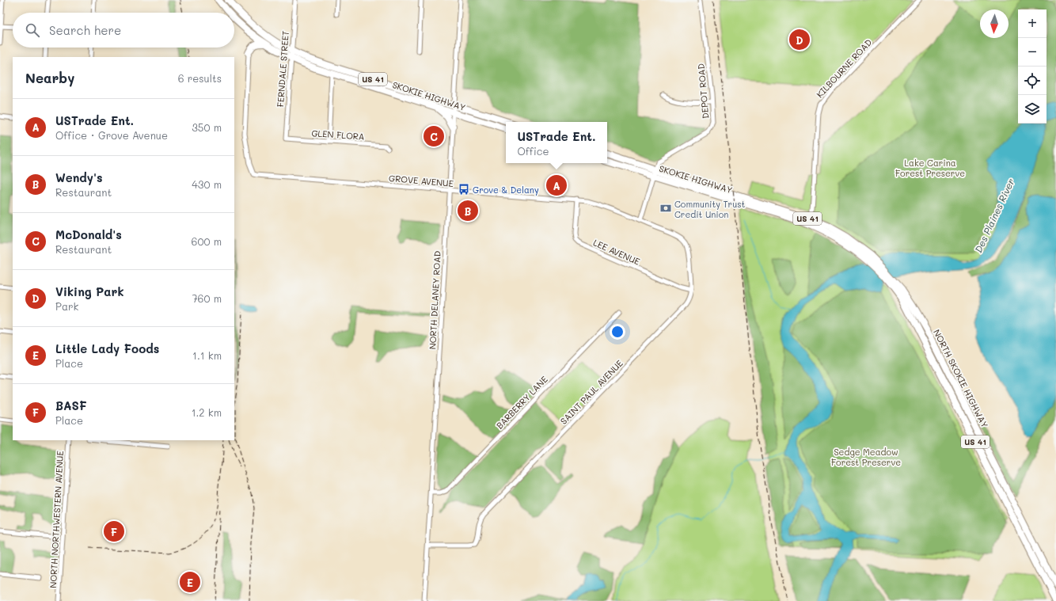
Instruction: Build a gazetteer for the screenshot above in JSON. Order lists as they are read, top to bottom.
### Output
{
  "streets": {
    "highway": ["US 41", "SKOKIE HIGHWAY", "NORTH SKOKIE HIGHWAY"],
    "street": [
      "KILBOURNE ROAD",
      "FERNDALE STREET",
      "DEPOT ROAD",
      "GLEN FLORA",
      "GROVE AVENUE",
      "LEE AVENUE",
      "NORTH DELANEY ROAD",
      "SAINT PAUL AVENUE",
      "BARBERRY LANE",
      "NORTH NORTHWESTERN AVENUE"
    ]
  },
  "crossings": [
    ["KILBOURNE ROAD", "SKOKIE HIGHWAY"],
    ["FERNDALE STREET", "SKOKIE HIGHWAY"],
    ["FERNDALE STREET", "GLEN FLORA"],
    ["DEPOT ROAD", "SKOKIE HIGHWAY"],
    ["SKOKIE HIGHWAY", "NORTH DELANEY ROAD"],
    ["SKOKIE HIGHWAY", "NORTH SKOKIE HIGHWAY"],
    ["GROVE AVENUE", "LEE AVENUE"],
    ["GROVE AVENUE", "NORTH DELANEY ROAD"],
    ["GROVE AVENUE", "SAINT PAUL AVENUE"],
    ["LEE AVENUE", "SAINT PAUL AVENUE"],
    ["NORTH DELANEY ROAD", "SAINT PAUL AVENUE"],
    ["NORTH DELANEY ROAD", "BARBERRY LANE"]
  ],
  "water": ["Des Plaines River"],
  "parks": ["Lake Carina Forest Preserve", "Sedge Meadow Forest Preserve"],
  "places": {
    "bus stop": ["Grove & Delany"],
    "bank": ["Community Trust Credit Union"]
  },
  "north": "bottom",
  "page": {
    "map_buttons": ["+", "−"],
    "search": "Search here",
    "pins": [
      "D",
      "C",
      "A",
      "B",
      "F",
      "E"
    ],
    "heading": ["Nearby", "6 results"],
    "list": [
      {
        "mark": "A",
        "name": "USTrade Ent.",
        "note": "Office · Grove Avenue",
        "value": "350 m"
      },
      {
        "mark": "B",
        "name": "Wendy's",
        "note": "Restaurant",
        "value": "430 m"
      },
      {
        "mark": "C",
        "name": "McDonald's",
        "note": "Restaurant",
        "value": "600 m"
      },
      {
        "mark": "D",
        "name": "Viking Park",
        "note": "Park",
        "value": "760 m"
      },
      {
        "mark": "E",
        "name": "Little Lady Foods",
        "note": "Place",
        "value": "1.1 km"
      },
      {
        "mark": "F",
        "name": "BASF",
        "note": "Place",
        "value": "1.2 km"
      }
    ],
    "popup": ["USTrade Ent.", "Office"]
  }
}
